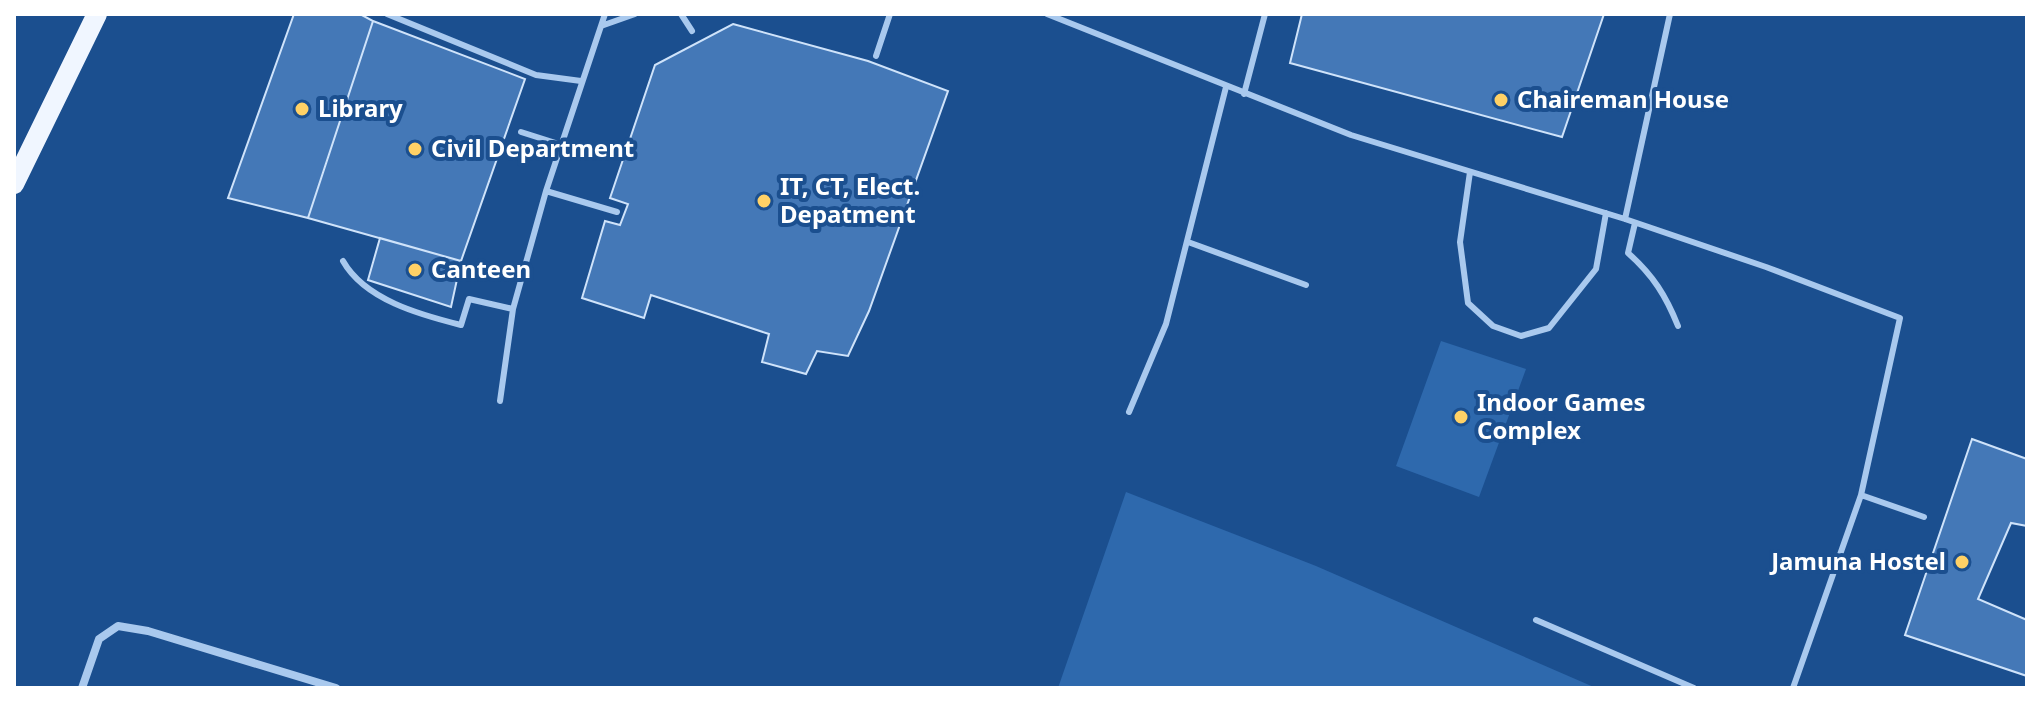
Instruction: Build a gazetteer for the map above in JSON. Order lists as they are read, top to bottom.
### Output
{
  "places": [
    "Chaireman House",
    "Library",
    "Civil Department",
    "IT, CT, Elect. Depatment",
    "Canteen",
    "Indoor Games Complex",
    "Jamuna Hostel"
  ]
}
